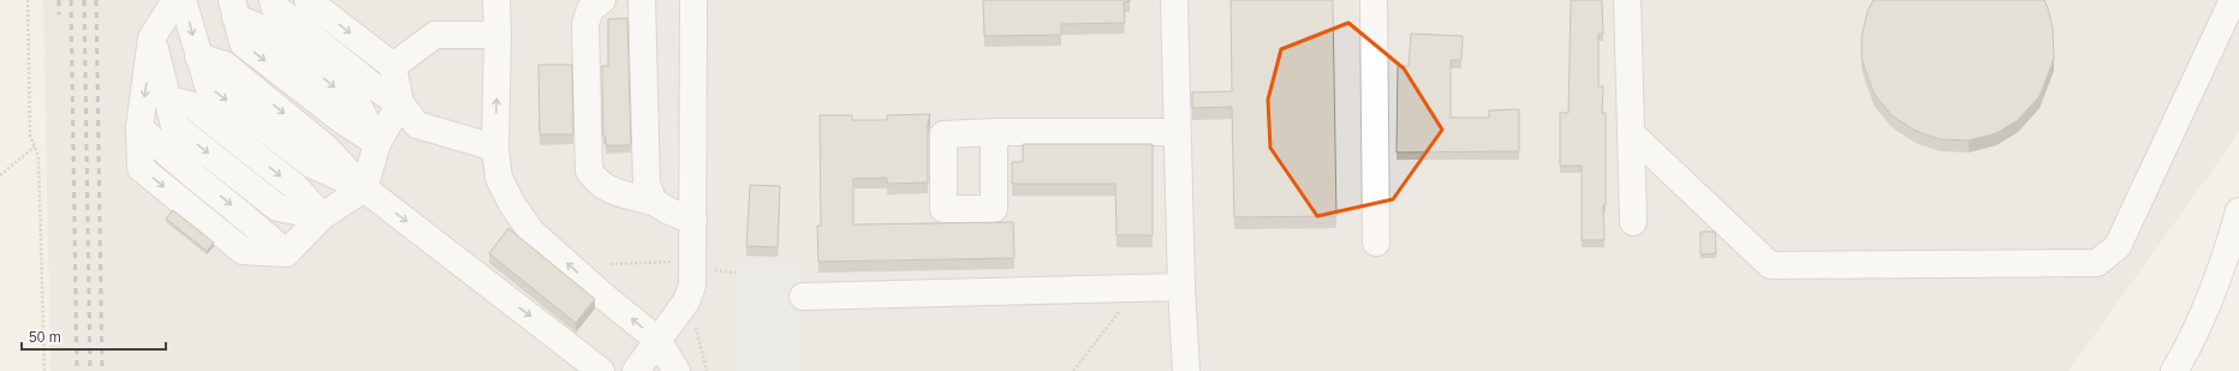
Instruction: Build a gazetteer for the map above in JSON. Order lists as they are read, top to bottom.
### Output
{
  "scale_bar": "50 m"
}
